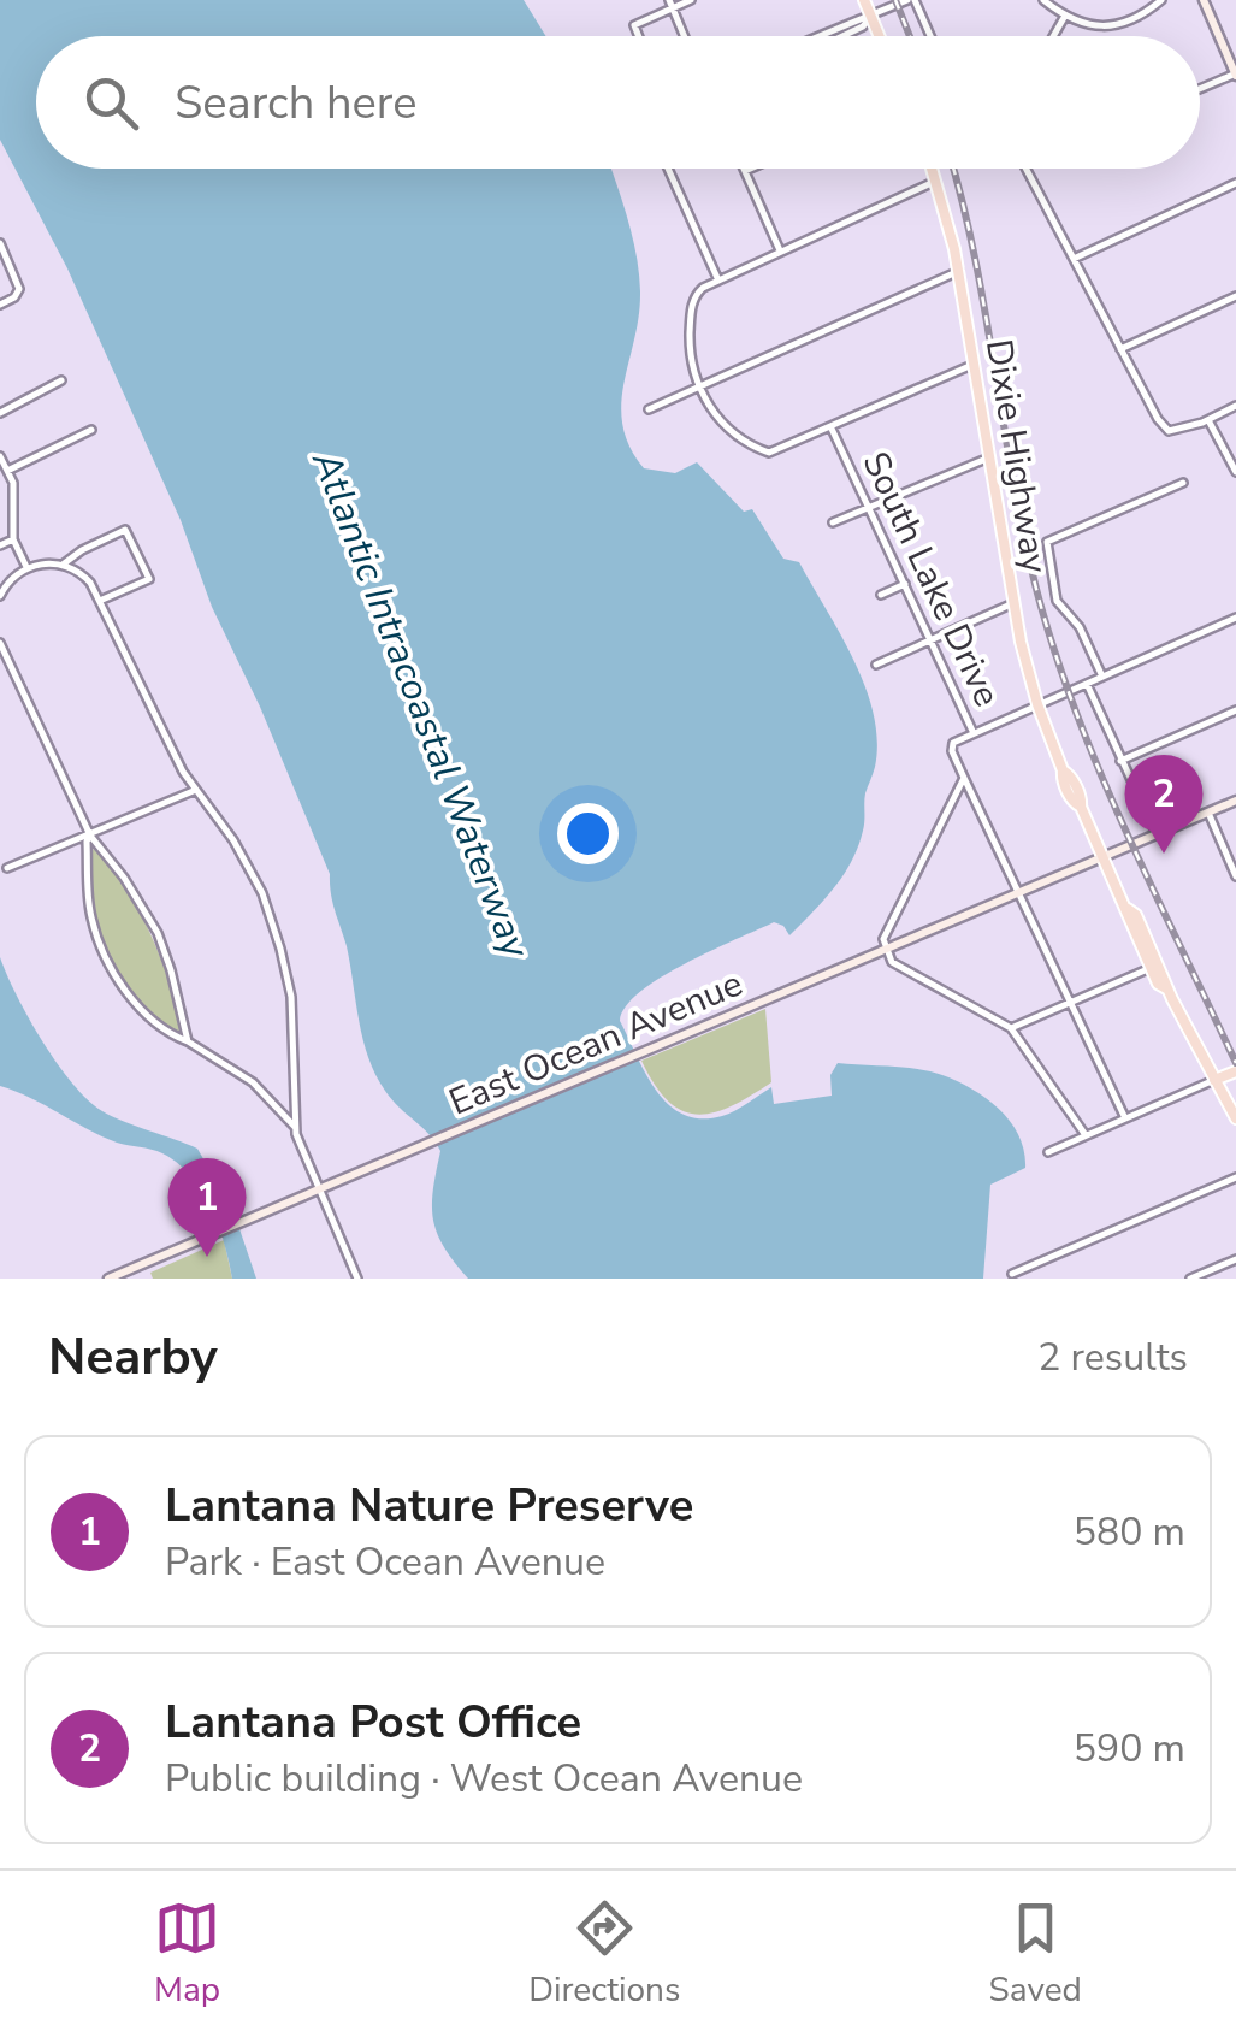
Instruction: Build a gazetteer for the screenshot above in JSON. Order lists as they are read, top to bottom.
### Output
{
  "streets": {
    "main road": ["Dixie Highway", "East Ocean Avenue"],
    "street": ["South Lake Drive"]
  },
  "crossings": [
    ["Dixie Highway", "East Ocean Avenue"]
  ],
  "water": ["Atlantic Intracoastal Waterway"],
  "page": {
    "search": "Search here",
    "pins": ["2", "1"],
    "heading": ["Nearby", "2 results"],
    "list": [
      {
        "mark": "1",
        "name": "Lantana Nature Preserve",
        "note": "Park · East Ocean Avenue",
        "value": "580 m"
      },
      {
        "mark": "2",
        "name": "Lantana Post Office",
        "note": "Public building · West Ocean Avenue",
        "value": "590 m"
      }
    ],
    "nav": ["Map", "Directions", "Saved"]
  }
}
